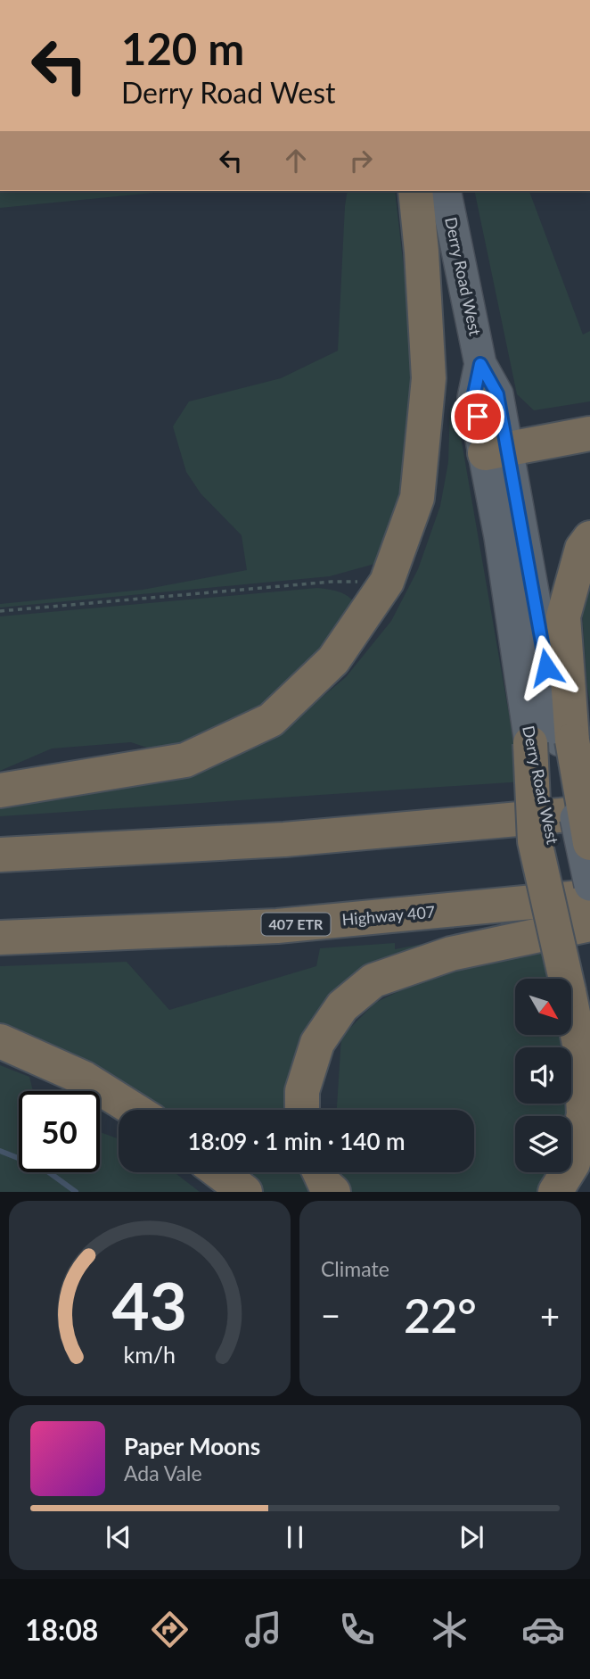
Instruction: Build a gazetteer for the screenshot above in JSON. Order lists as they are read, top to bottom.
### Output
{
  "streets": {
    "highway": ["Highway 407", "407 ETR"],
    "main road": ["Derry Road West"]
  },
  "north": "bottom right",
  "page": {
    "turn": ["120 m", "Derry Road West"],
    "limit": "50",
    "trip": "18:09 · 1 min · 140 m",
    "tile": "Climate",
    "heat": ["−", "22°", "+"],
    "song": ["Paper Moons", "Ada Vale"],
    "tabs": "18:08",
    "gauge": ["43", "km/h"]
  }
}
